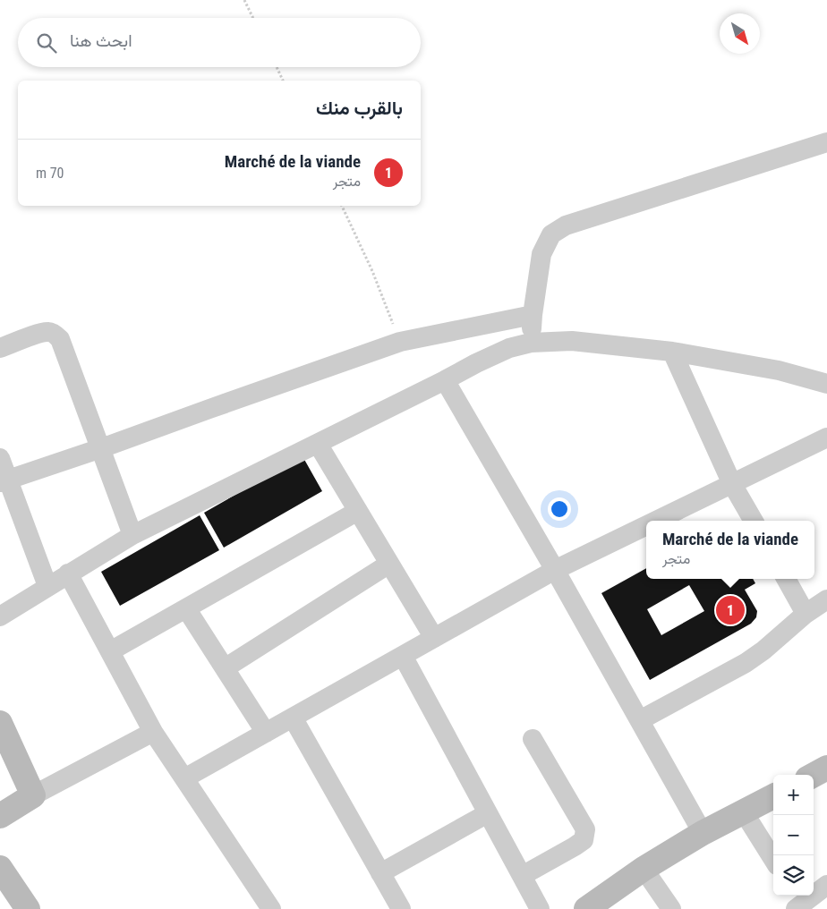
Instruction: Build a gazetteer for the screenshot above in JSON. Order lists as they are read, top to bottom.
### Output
{
  "north": "bottom right",
  "page": {
    "search": "ابحث هنا",
    "heading": "بالقرب منك",
    "list": [
      {
        "mark": "1",
        "name": "Marché de la viande",
        "note": "متجر",
        "value": "70 m"
      }
    ],
    "popup": ["Marché de la viande", "متجر"],
    "pins": "1",
    "map_buttons": ["+", "−"]
  }
}
